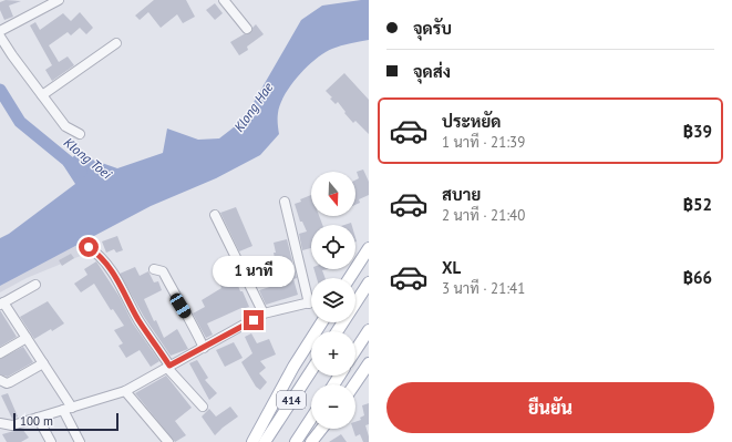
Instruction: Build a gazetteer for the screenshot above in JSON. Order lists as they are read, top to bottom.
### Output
{
  "streets": {
    "main road": ["414"]
  },
  "water": ["Klong Hae", "Klong Toei"],
  "scale_bar": "100 m",
  "north": "bottom",
  "page": {
    "banner": ["จุดรับ", "จุดส่ง"],
    "list": [
      {
        "name": "ประหยัด",
        "note": "1 นาที · 21:39",
        "value": "฿39"
      },
      {
        "name": "สบาย",
        "note": "2 นาที · 21:40",
        "value": "฿52"
      },
      {
        "name": "XL",
        "note": "3 นาที · 21:41",
        "value": "฿66"
      }
    ],
    "map_buttons": ["+", "−"],
    "bubble": "1 นาที",
    "buttons": "ยืนยัน",
    "scale": "100 m"
  }
}
